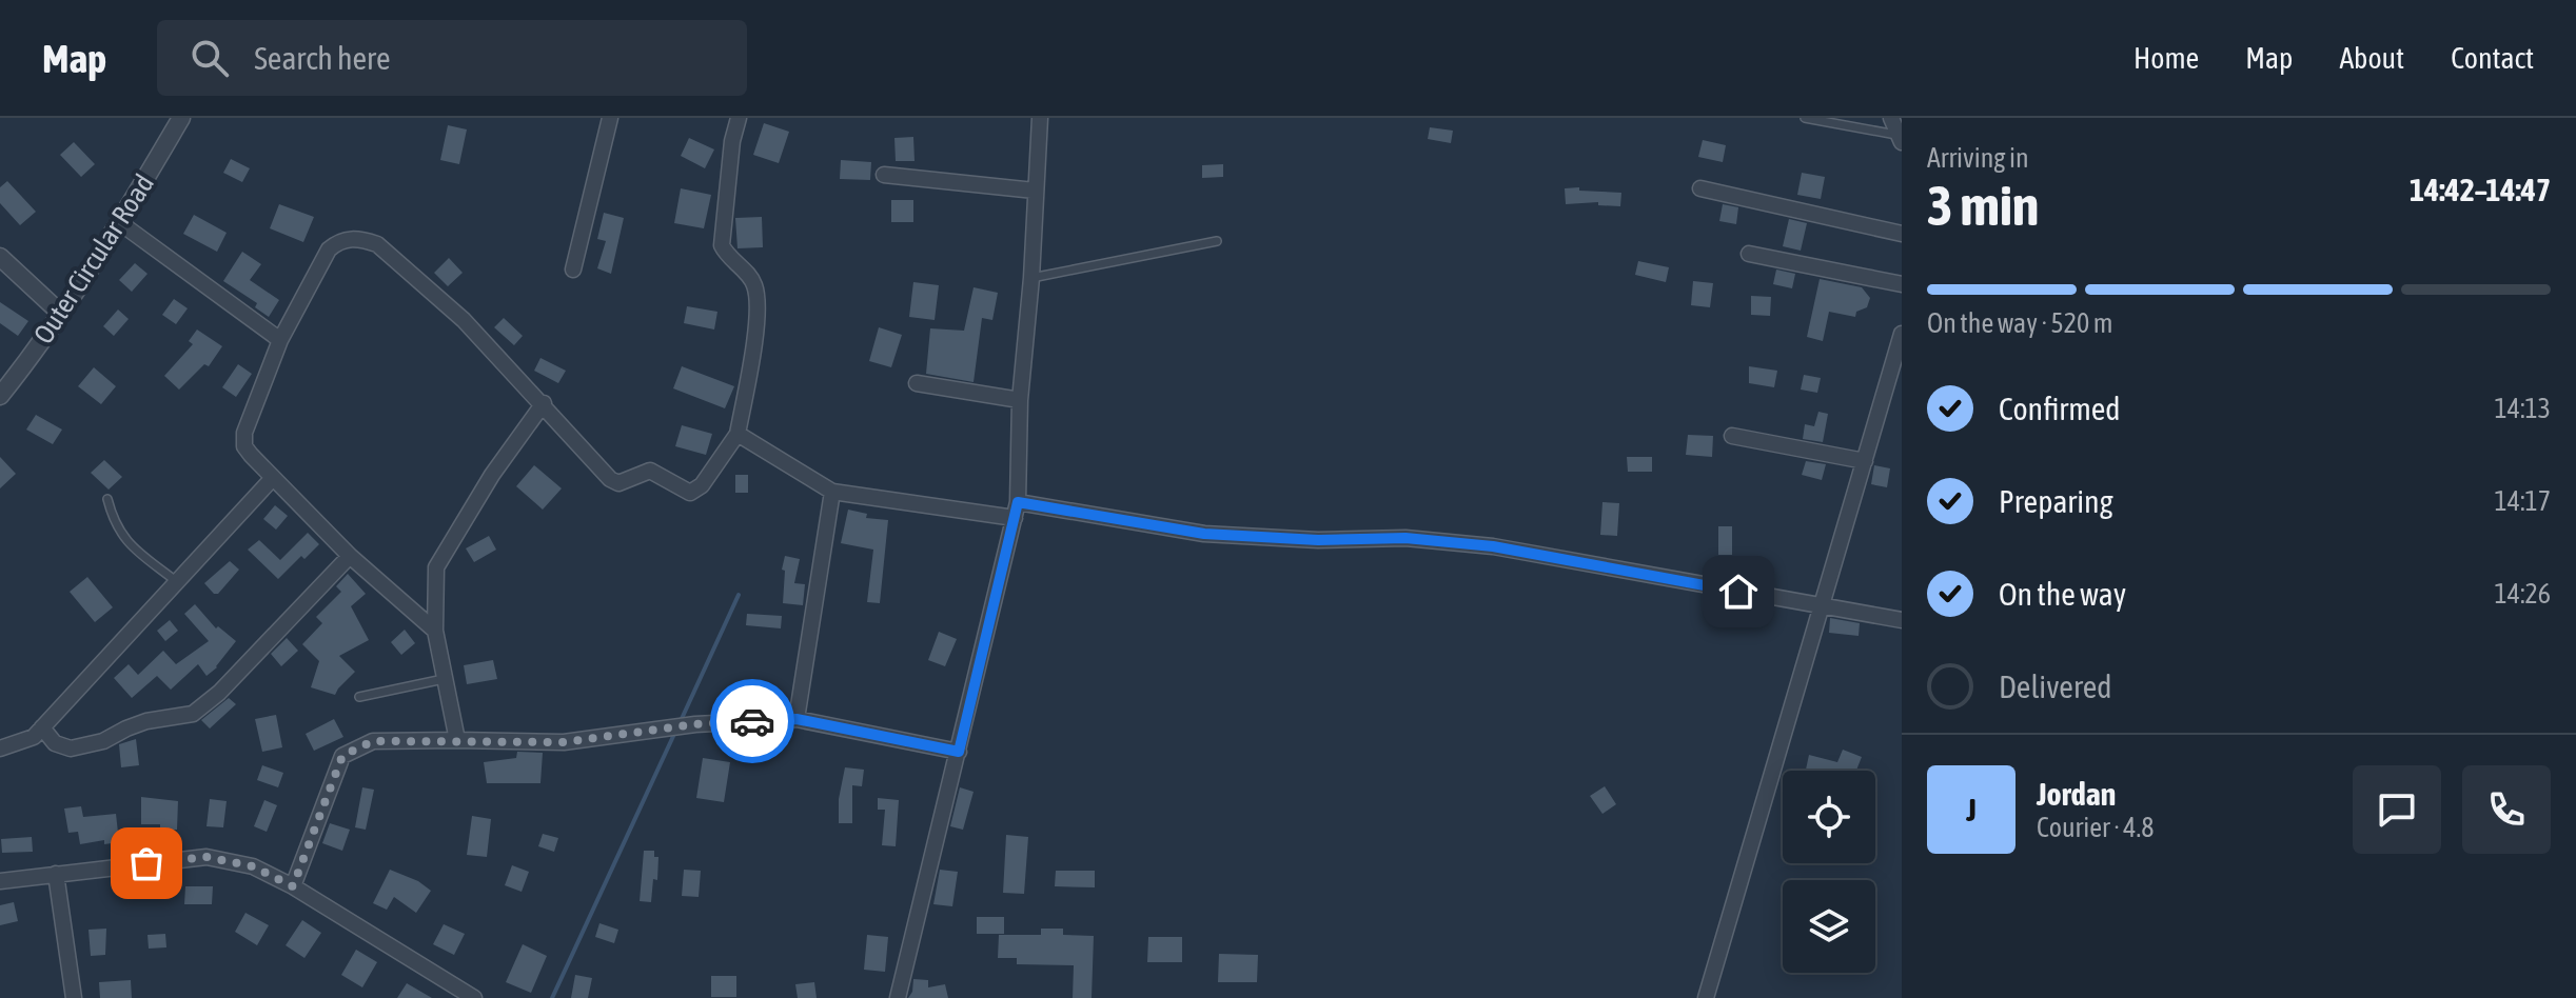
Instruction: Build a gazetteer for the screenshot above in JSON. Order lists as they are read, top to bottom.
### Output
{
  "streets": {
    "street": ["Outer Circular Road"]
  },
  "page": {
    "header": "Map",
    "search": "Search here",
    "nav": [
      "Home",
      "Map",
      "About",
      "Contact"
    ],
    "heading": ["3 min", "Arriving in", "14:42–14:47"],
    "panel": ["Jordan", "Courier · 4.8"],
    "bar": "On the way · 520 m",
    "list": [
      ["Confirmed", "14:13"],
      ["Preparing", "14:17"],
      ["On the way", "14:26"],
      "Delivered"
    ],
    "round": "J"
  }
}
